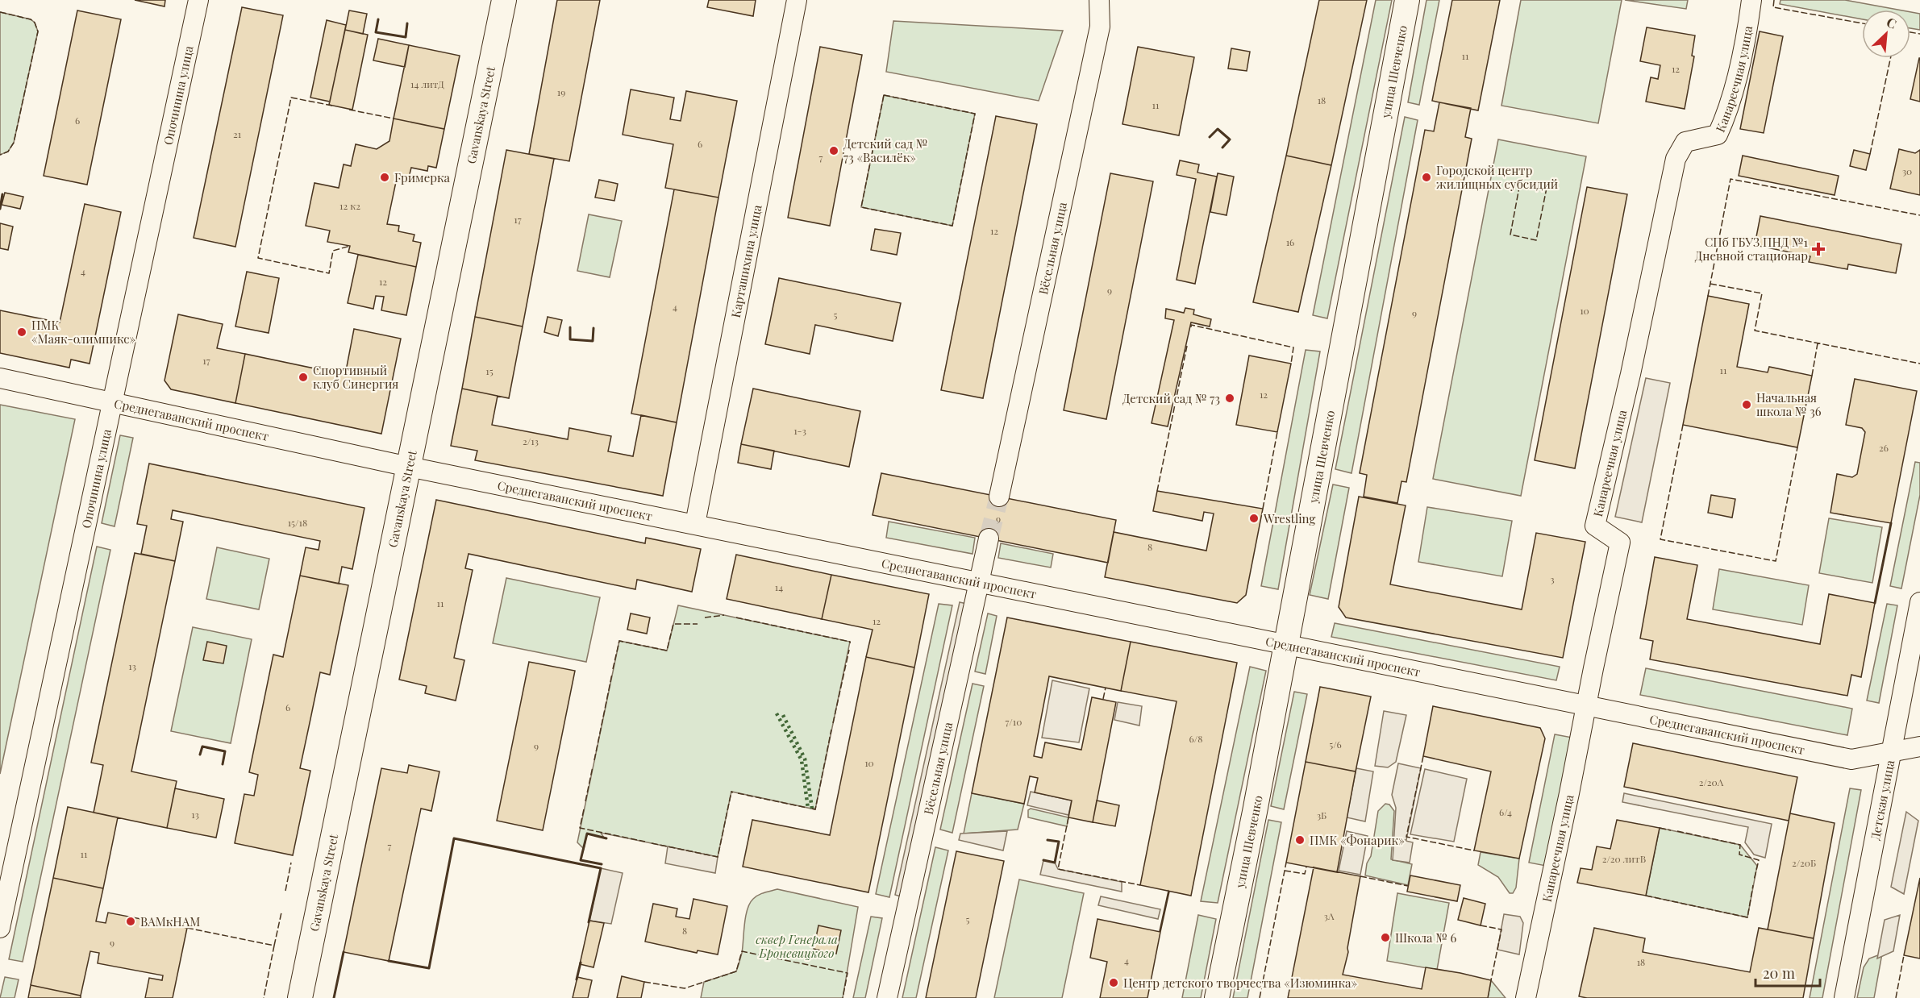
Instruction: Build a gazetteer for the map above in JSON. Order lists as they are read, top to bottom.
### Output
{
  "streets": {
    "street": [
      "улица Шевченко",
      "Канареечная улица",
      "Опочинина улица",
      "Gavanskaya Street",
      "Вёсельная улица",
      "Карташихина улица",
      "Среднегаванский проспект",
      "Детская улица"
    ]
  },
  "crossings": [
    ["улица Шевченко", "Среднегаванский проспект"],
    ["Канареечная улица", "Среднегаванский проспект"],
    ["Опочинина улица", "Среднегаванский проспект"],
    ["Gavanskaya Street", "Среднегаванский проспект"],
    ["Вёсельная улица", "Среднегаванский проспект"],
    ["Карташихина улица", "Среднегаванский проспект"],
    ["Среднегаванский проспект", "Детская улица"]
  ],
  "parks": ["сквер Генерала Броневицкого"],
  "places": {
    "other": [
      "Детский сад № 73 «Василёк»",
      "Гримерка",
      "Городской центр жилищных субсидий",
      "ПМК «Маяк-олимпикс»",
      "Спортивный клуб Синергия",
      "Детский сад № 73",
      "Начальная школа № 36",
      "Wrestling",
      "ПМК «Фонарик»",
      "ВАМкНАМ",
      "Школа № 6",
      "Центр детского творчества «Изюминка»"
    ],
    "health": ["СПб ГБУЗ ПНД №1 Дневной стационар"]
  },
  "house_numbers": [
    "11",
    "12",
    "14 литД",
    "19",
    "18",
    "11",
    "6",
    "21",
    "6",
    "7",
    "30",
    "12 к2",
    "17",
    "12",
    "16",
    "4",
    "12",
    "9",
    "4",
    "10",
    "9",
    "5",
    "17",
    "11",
    "15",
    "12",
    "1-3",
    "2/13",
    "26",
    "9",
    "15/18",
    "8",
    "3",
    "14",
    "11",
    "12",
    "13",
    "6",
    "7/10",
    "6/8",
    "5/6",
    "9",
    "10",
    "2/20А",
    "6/4",
    "13",
    "3Б",
    "7",
    "11",
    "2/20 литВ",
    "2/20Б",
    "3А",
    "5",
    "8",
    "9",
    "4",
    "18"
  ],
  "scale_bar": "20 m",
  "north": "top right"
}
